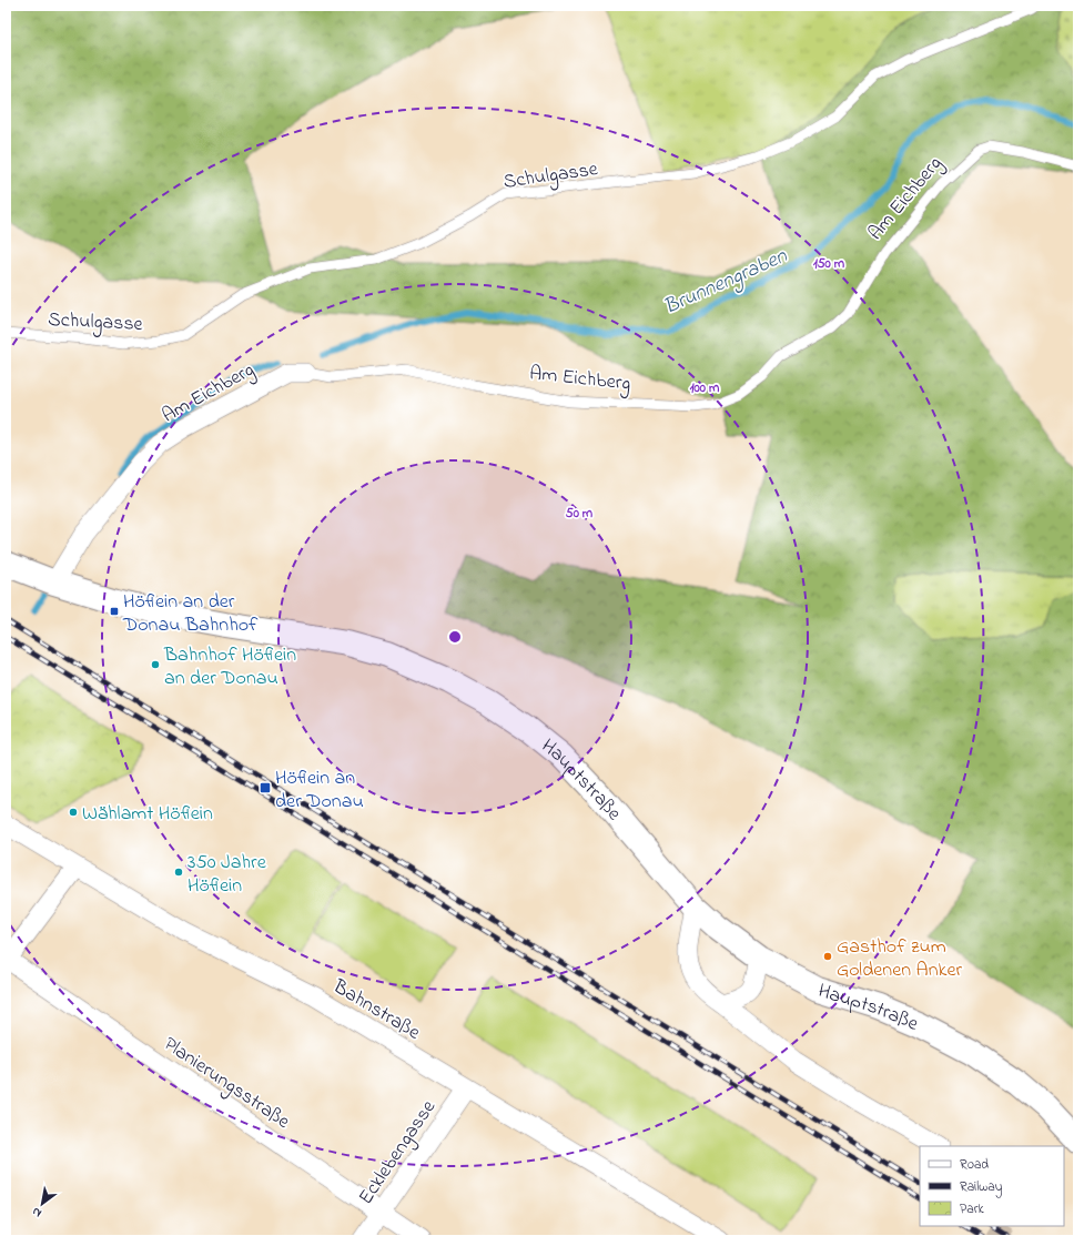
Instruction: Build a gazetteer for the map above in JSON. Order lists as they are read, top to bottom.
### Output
{
  "streets": {
    "main road": ["Hauptstraße"],
    "street": [
      "Am Eichberg",
      "Bahnstraße",
      "Planierungsstraße",
      "Ecklebengasse"
    ],
    "lane": ["Schulgasse"]
  },
  "crossings": [
    ["Am Eichberg", "Hauptstraße"],
    ["Bahnstraße", "Ecklebengasse"],
    ["Planierungsstraße", "Ecklebengasse"]
  ],
  "water": ["Brunnengraben"],
  "places": {
    "transit": ["Höflein an der Donau Bahnhof", "Höflein an der Donau"],
    "other": [
      "Bahnhof Höflein an der Donau",
      "Wählamt Höflein",
      "350 Jahre Höflein",
      "Gasthof zum Goldenen Anker"
    ]
  },
  "legend": ["Road", "Railway", "Park"],
  "north": "bottom left",
  "rings": ["150 m", "100 m", "50 m"]
}
